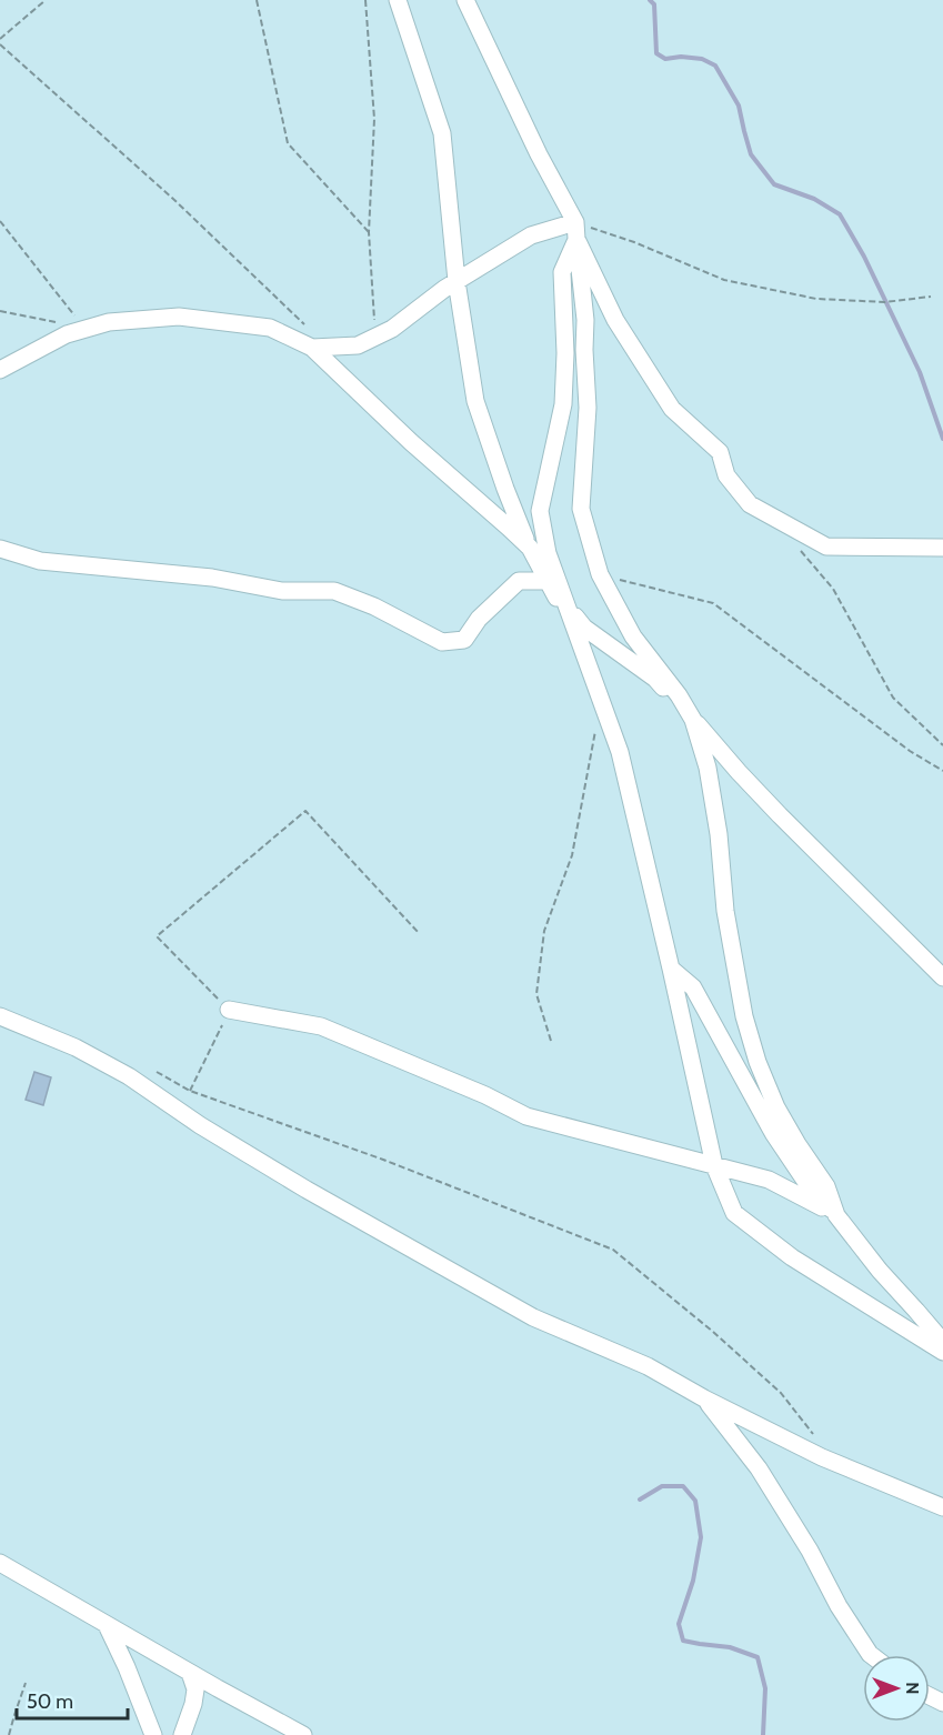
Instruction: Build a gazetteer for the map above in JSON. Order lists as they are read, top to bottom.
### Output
{
  "scale_bar": "50 m",
  "north": "right"
}
